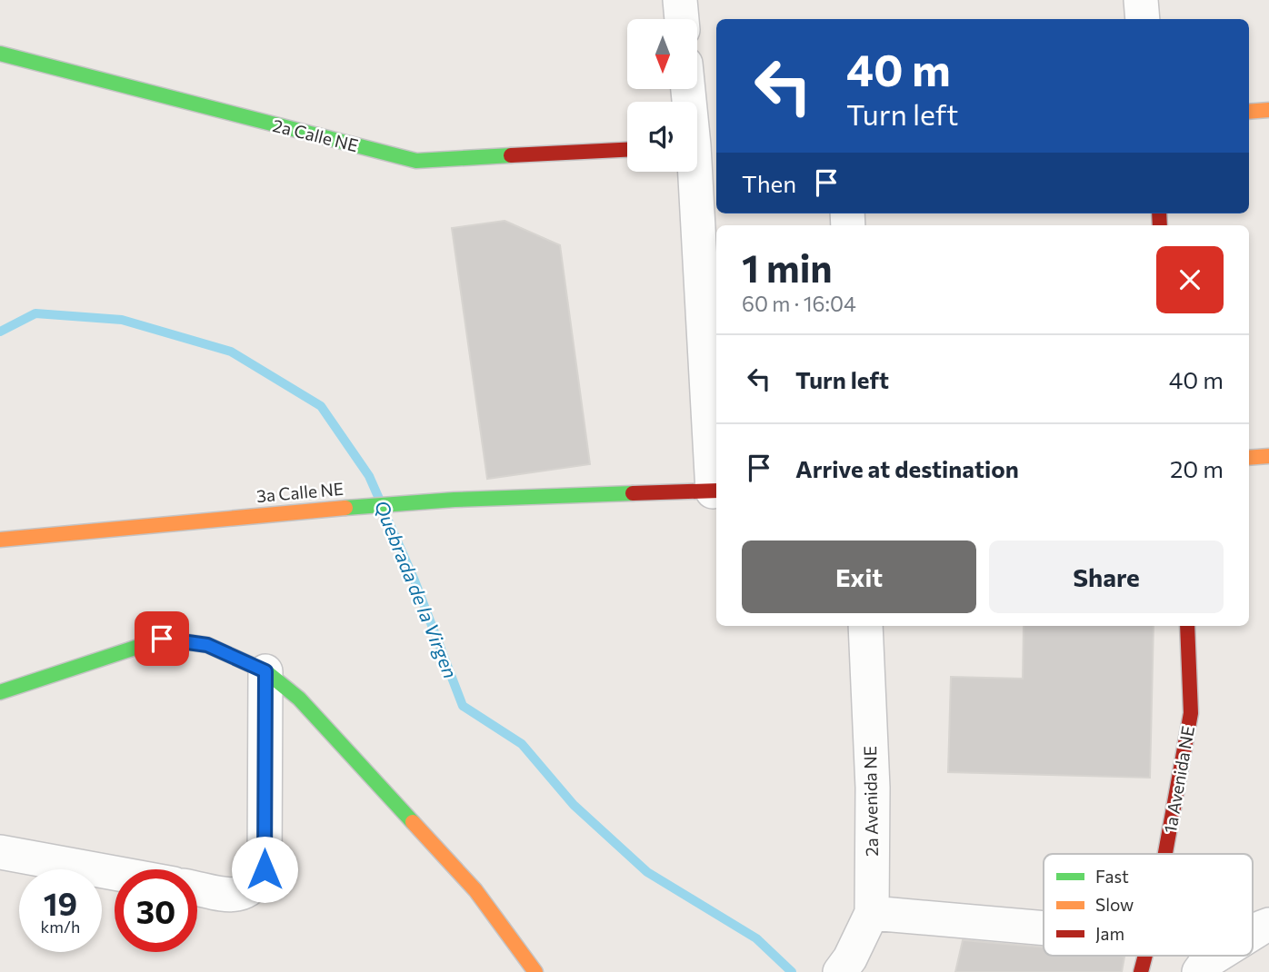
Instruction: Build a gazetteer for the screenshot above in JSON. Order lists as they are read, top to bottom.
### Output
{
  "streets": {
    "street": [
      "2a Calle NE",
      "3a Calle NE",
      "1a Avenida NE",
      "2a Avenida NE"
    ]
  },
  "water": ["Quebrada de la Virgen"],
  "legend": ["Fast", "Slow", "Jam"],
  "north": "bottom",
  "page": {
    "turn": ["40 m", "Turn left"],
    "then": "Then",
    "heading": ["1 min", "60 m · 16:04"],
    "list": [
      {
        "name": "Turn left",
        "value": "40 m"
      },
      {
        "name": "Arrive at destination",
        "value": "20 m"
      }
    ],
    "buttons": ["Exit", "Share"],
    "speed": "19 km/h",
    "limit": "30"
  }
}
